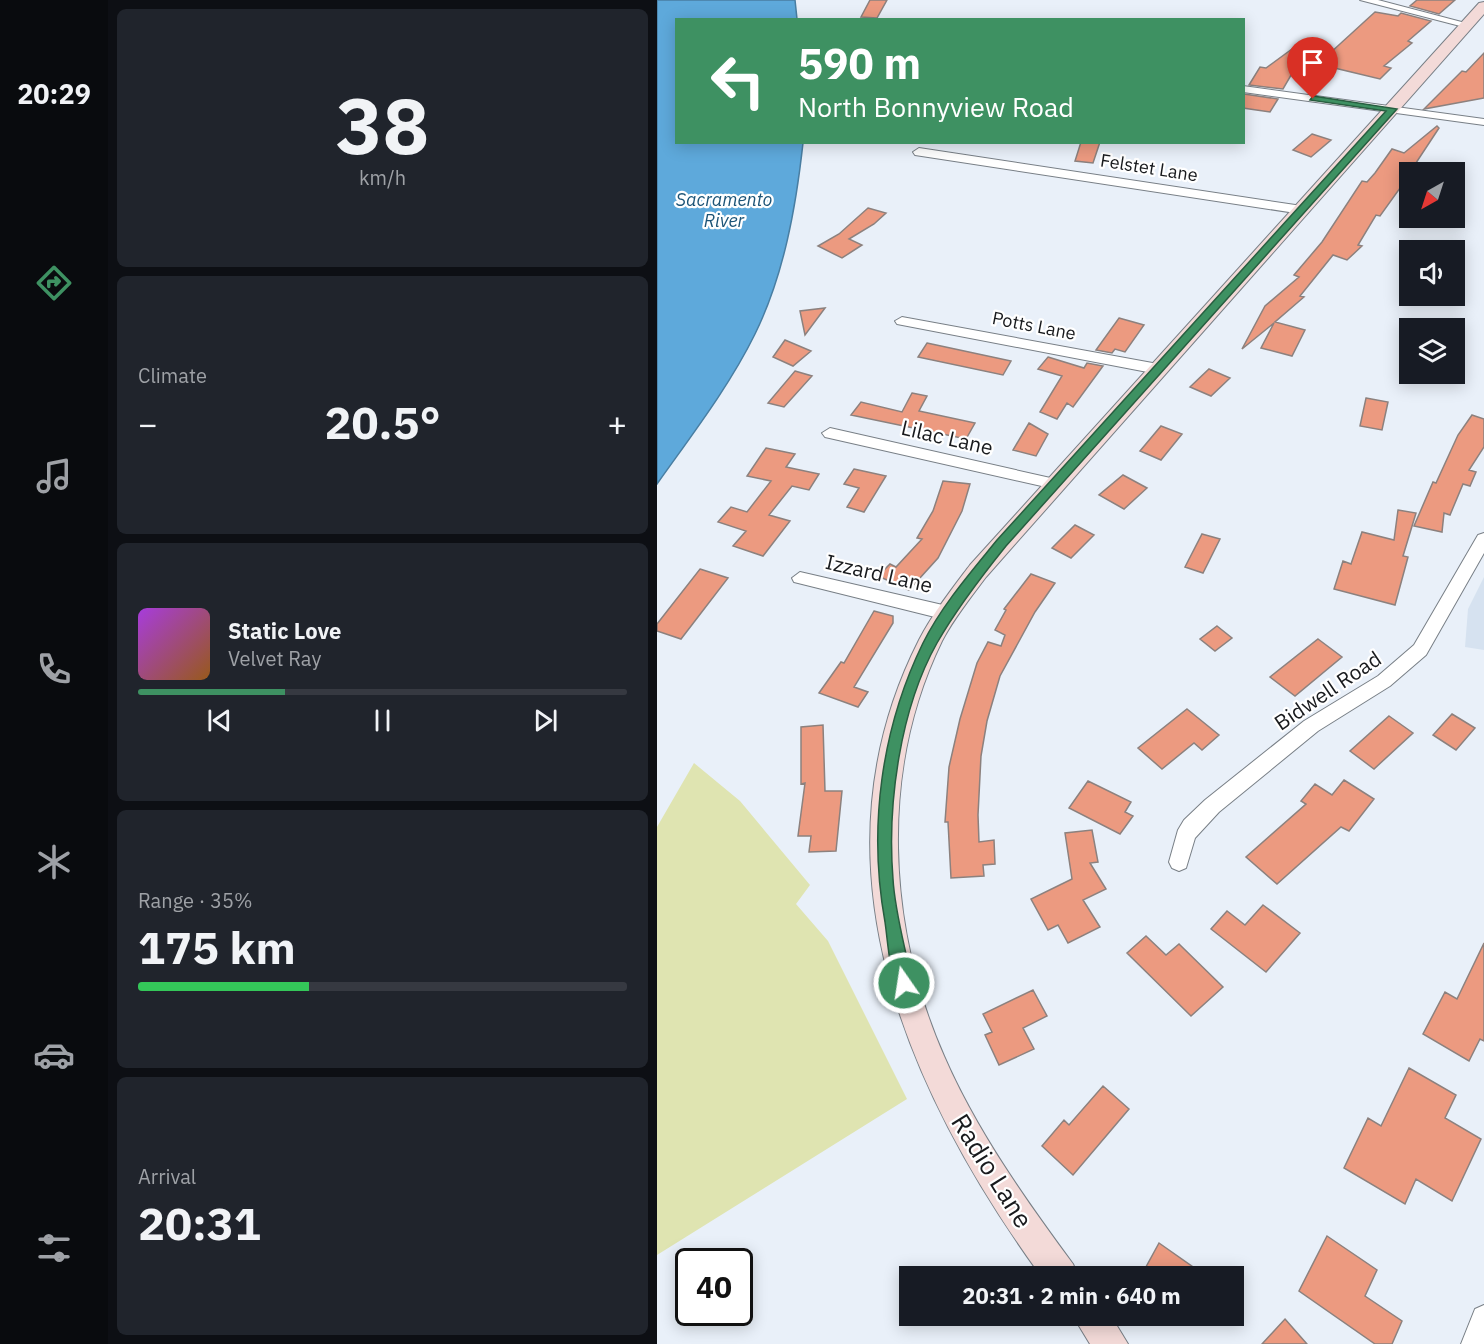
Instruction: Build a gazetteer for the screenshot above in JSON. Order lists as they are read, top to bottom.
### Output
{
  "streets": {
    "street": [
      "Felstet Lane",
      "Potts Lane",
      "Lilac Lane",
      "Izzard Lane",
      "Bidwell Road",
      "Radio Lane"
    ]
  },
  "crossings": [
    ["Felstet Lane", "Radio Lane"],
    ["Potts Lane", "Radio Lane"],
    ["Lilac Lane", "Radio Lane"],
    ["Izzard Lane", "Radio Lane"]
  ],
  "water": ["Sacramento River"],
  "north": "bottom left",
  "page": {
    "tabs": "20:29",
    "tile": [
      ["38", "km/h"],
      "Climate",
      ["Range · 35%", "175 km"],
      ["Arrival", "20:31"]
    ],
    "turn": ["590 m", "North Bonnyview Road"],
    "heat": ["−", "20.5°", "+"],
    "song": ["Static Love", "Velvet Ray"],
    "limit": "40",
    "trip": "20:31 · 2 min · 640 m"
  }
}
